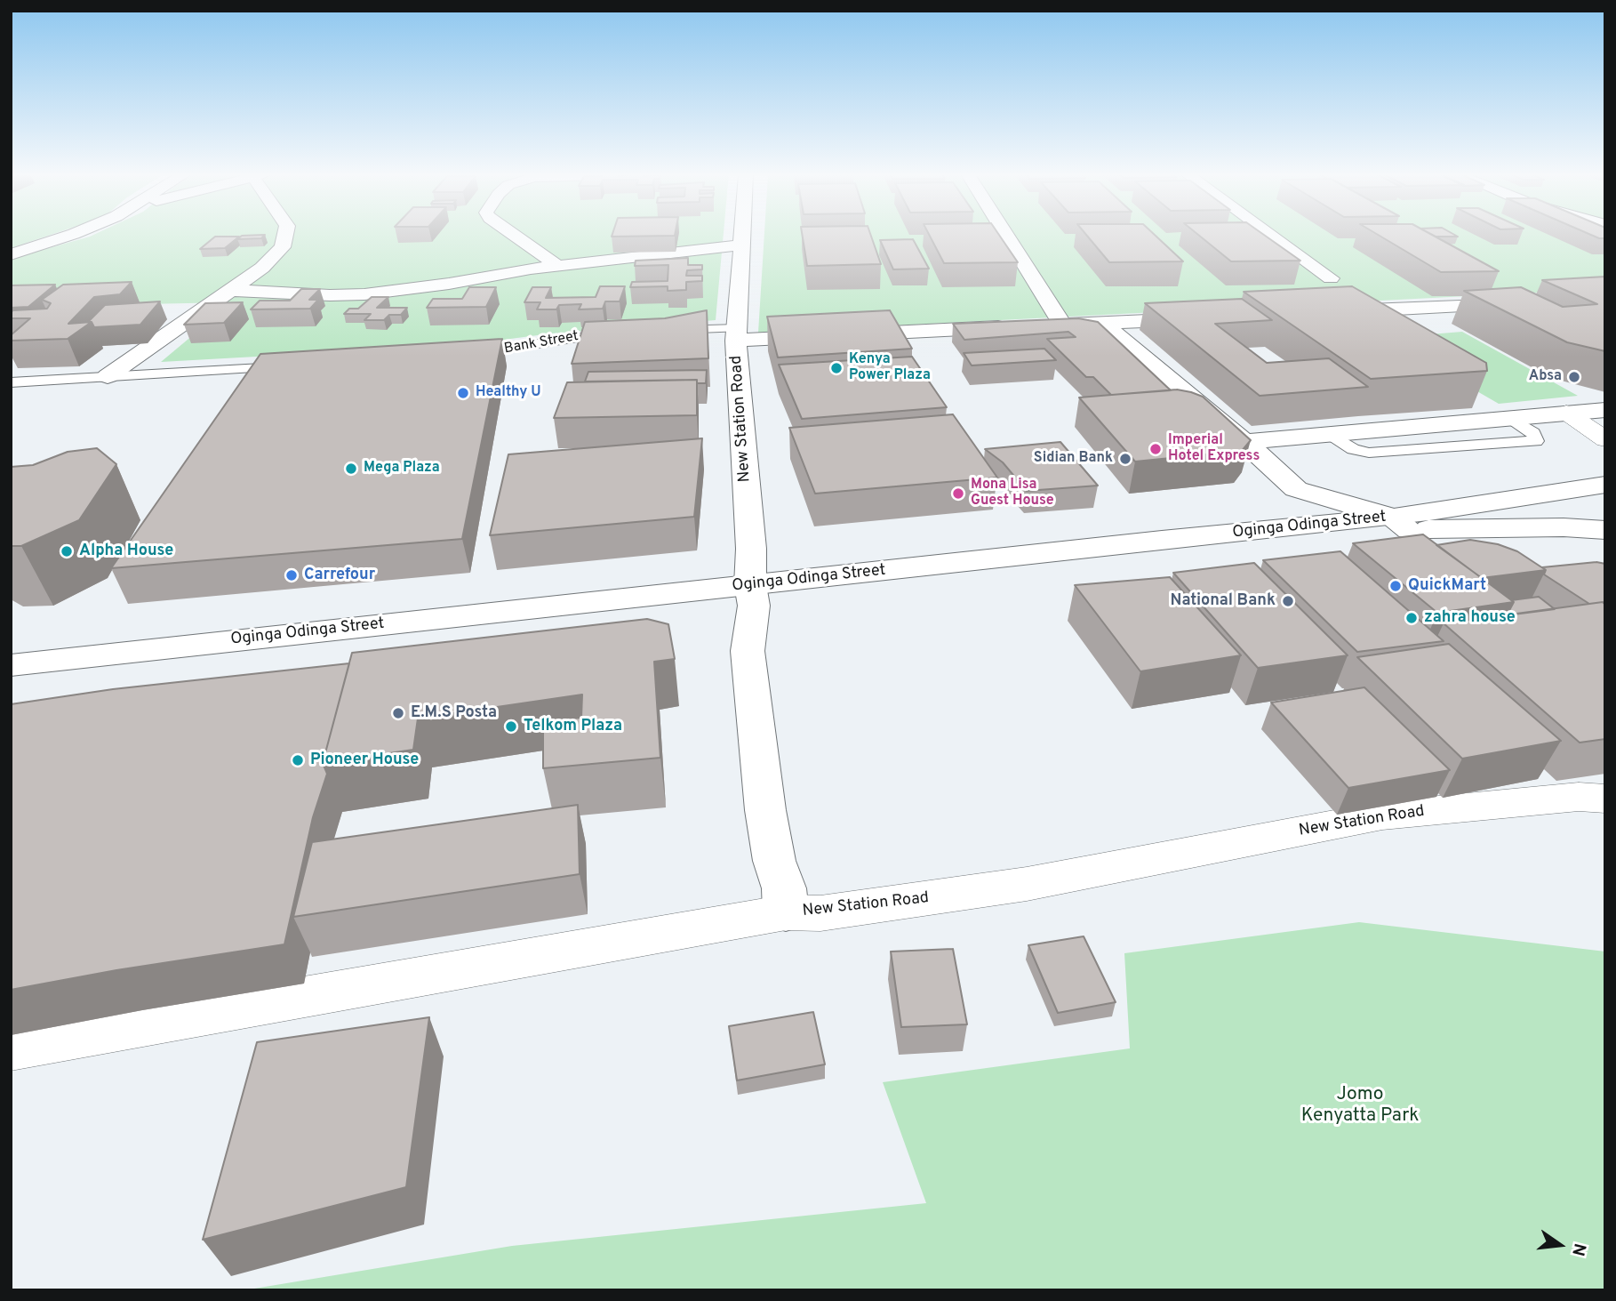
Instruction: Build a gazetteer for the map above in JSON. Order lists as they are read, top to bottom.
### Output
{
  "streets": {
    "street": ["New Station Road", "Oginga Odinga Street"],
    "lane": ["Bank Street"]
  },
  "crossings": [
    ["New Station Road", "Oginga Odinga Street"]
  ],
  "parks": ["Jomo Kenyatta Park"],
  "places": [
    "Kenya Power Plaza",
    "Absa",
    "Healthy U",
    "Imperial Hotel Express",
    "Sidian Bank",
    "Mega Plaza",
    "Mona Lisa Guest House",
    "Alpha House",
    "Carrefour",
    "QuickMart",
    "National Bank",
    "zahra house",
    "E.M.S Posta",
    "Telkom Plaza",
    "Pioneer House"
  ],
  "north": "right"
}
